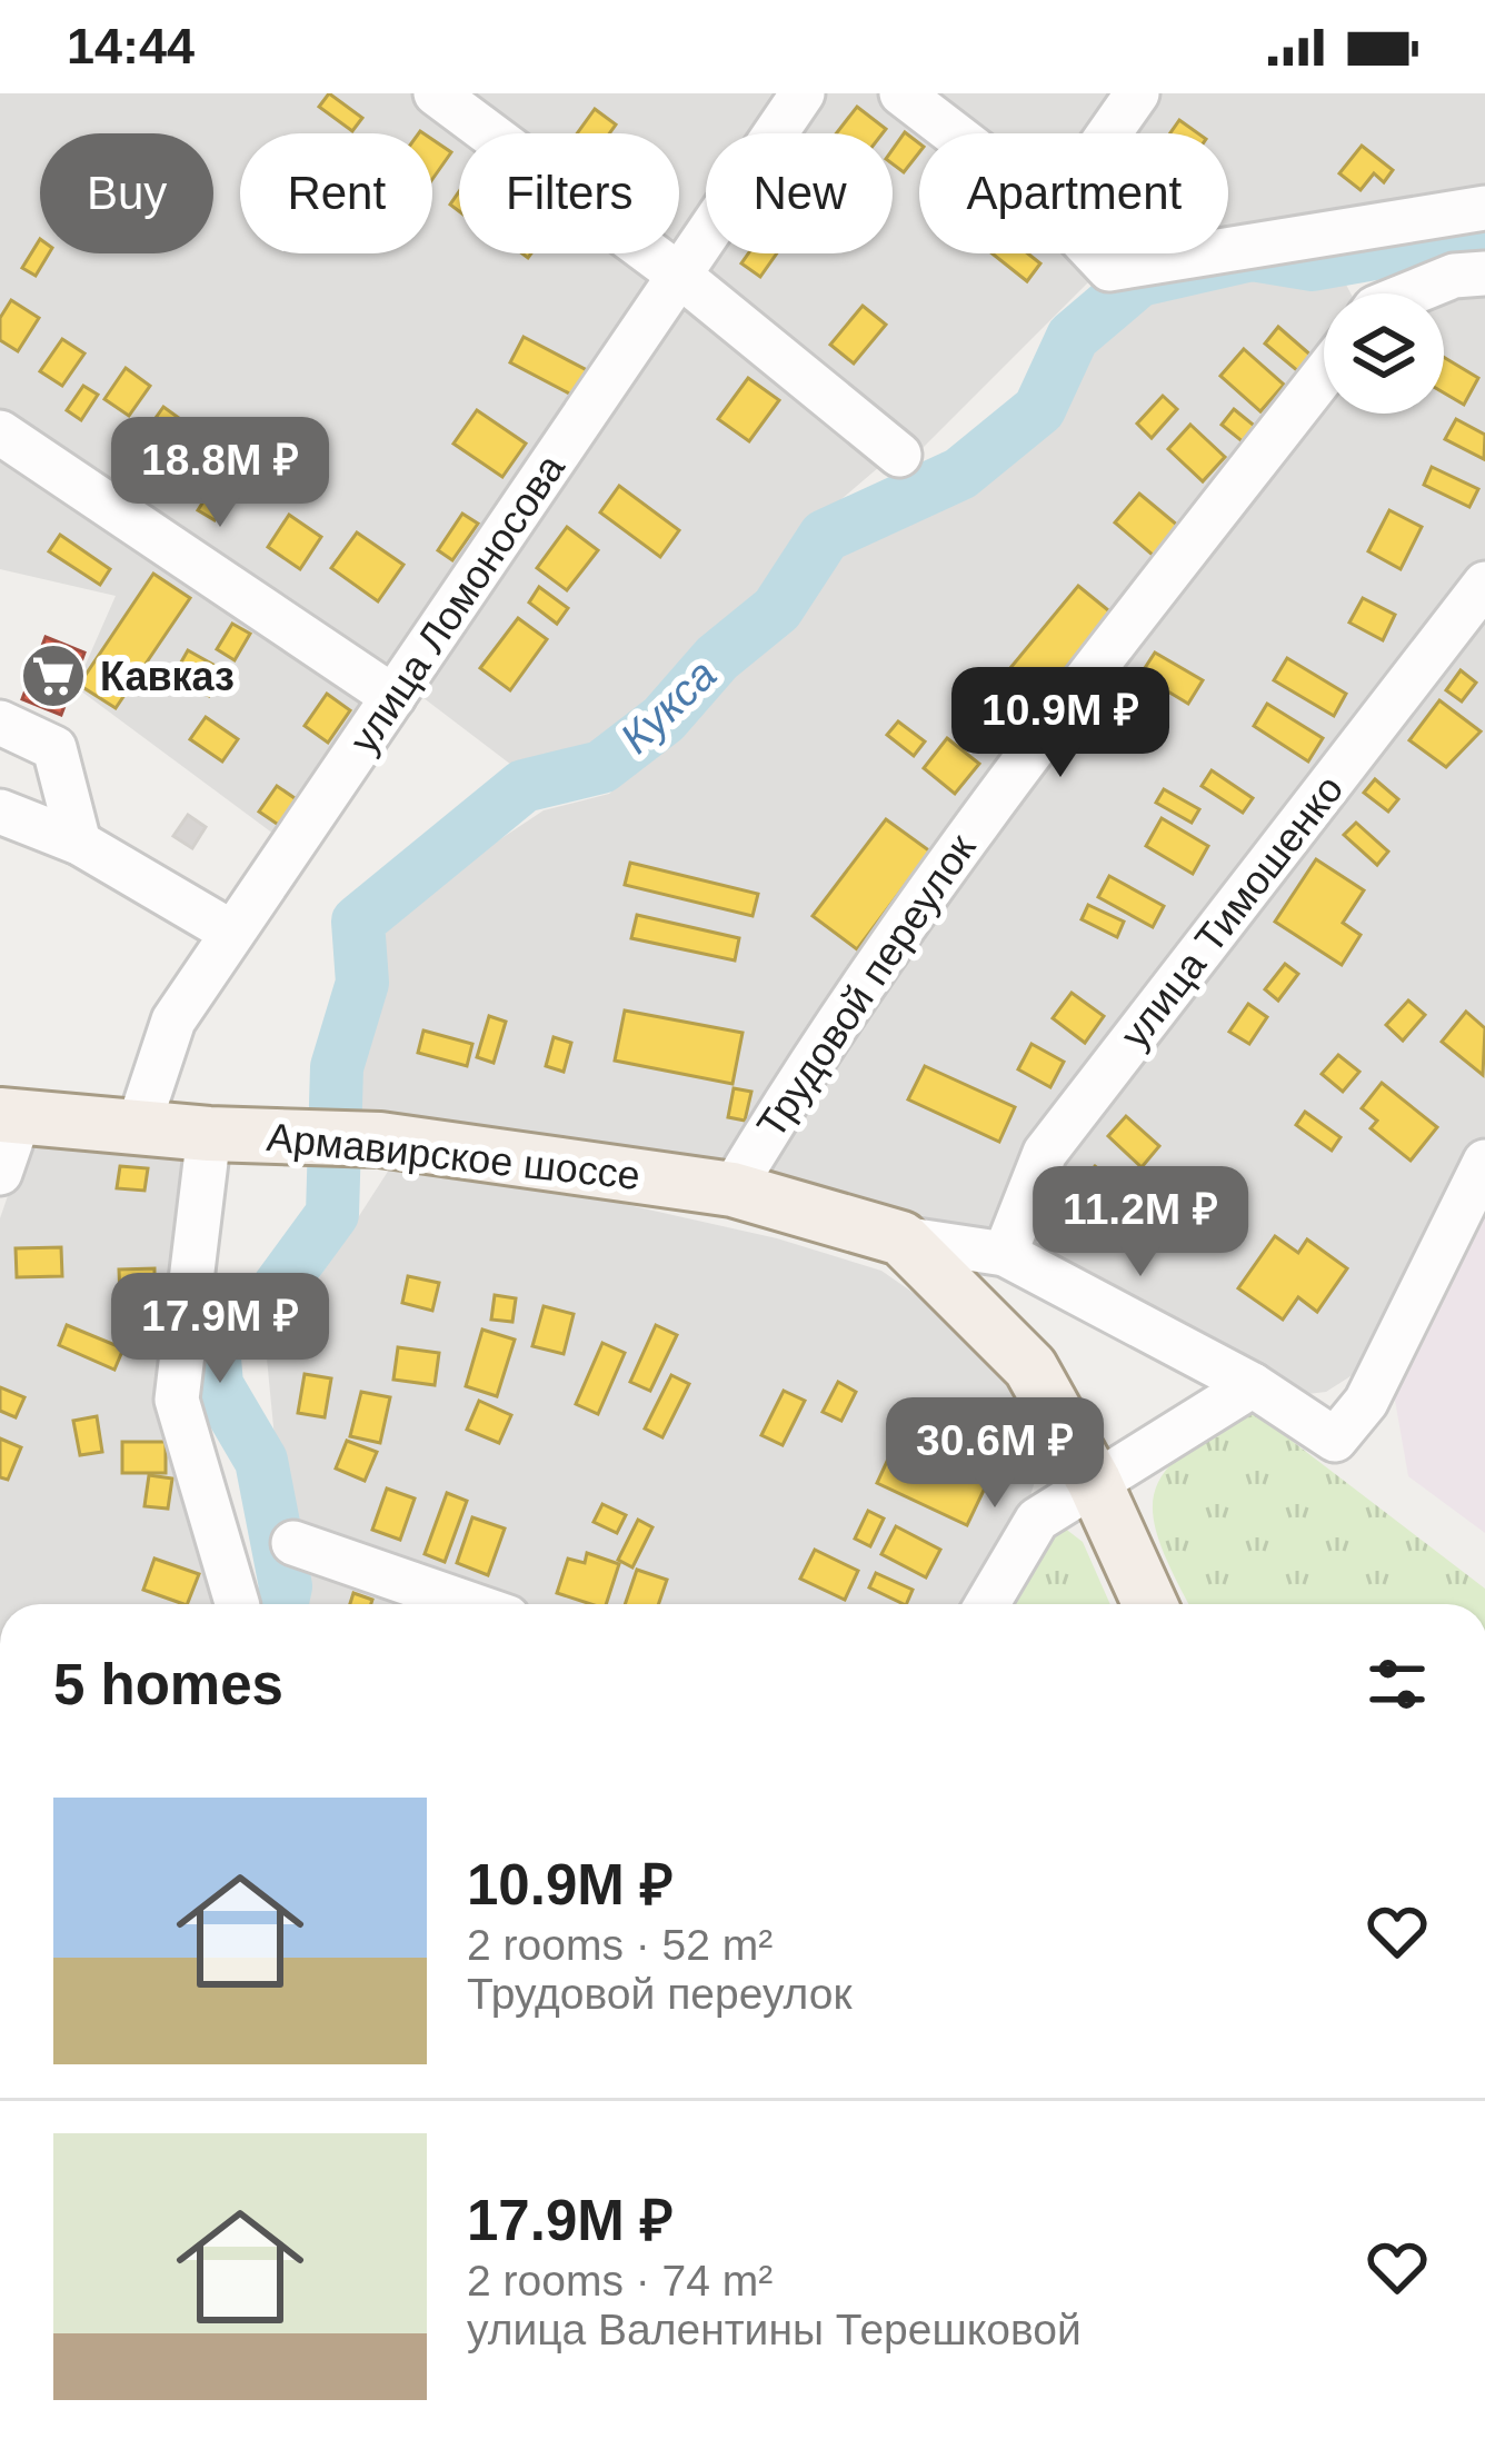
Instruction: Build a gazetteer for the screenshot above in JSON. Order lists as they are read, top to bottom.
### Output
{
  "streets": {
    "main road": ["Армавирское шоссе"],
    "street": ["улица Ломоносова", "улица Тимошенко", "Трудовой переулок"]
  },
  "crossings": [
    ["улица Ломоносова", "Армавирское шоссе"],
    ["улица Тимошенко", "Армавирское шоссе"],
    ["Трудовой переулок", "Армавирское шоссе"]
  ],
  "water": ["Кукса"],
  "places": {
    "supermarket": ["Кавказ"]
  },
  "page": {
    "status": "14:44",
    "chip": [
      "Buy",
      "Rent",
      "Filters",
      "New",
      "Apartment"
    ],
    "price": [
      "18.8M ₽",
      "10.9M ₽",
      "11.2M ₽",
      "17.9M ₽",
      "30.6M ₽"
    ],
    "heading": "5 homes",
    "list": [
      {
        "name": "10.9M ₽",
        "note": "2 rooms · 52 m² · Трудовой переулок"
      },
      {
        "name": "17.9M ₽",
        "note": "2 rooms · 74 m² · улица Валентины Терешковой"
      }
    ]
  }
}
